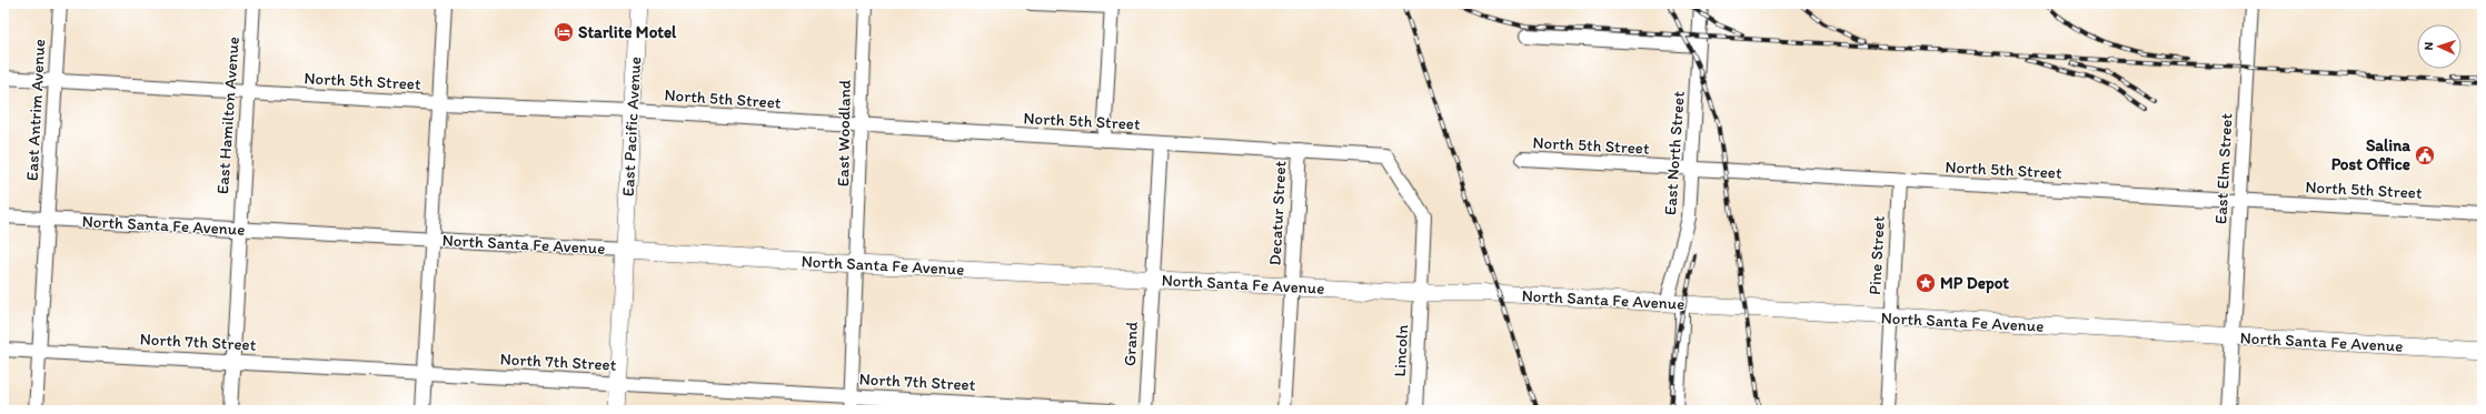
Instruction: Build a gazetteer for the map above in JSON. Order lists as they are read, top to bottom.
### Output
{
  "streets": {
    "main road": ["East Pacific Avenue", "North Santa Fe Avenue"],
    "street": [
      "North 5th Street",
      "East Antrim Avenue",
      "East Hamilton Avenue",
      "East Woodland",
      "East North Street",
      "East Elm Street",
      "Decatur Street",
      "Pine Street",
      "North 7th Street",
      "Grand",
      "Lincoln"
    ]
  },
  "crossings": [
    ["North 5th Street", "East Antrim Avenue"],
    ["North 5th Street", "East Hamilton Avenue"],
    ["North 5th Street", "East Pacific Avenue"],
    ["North 5th Street", "East Woodland"],
    ["North 5th Street", "East North Street"],
    ["North 5th Street", "East Elm Street"],
    ["North 5th Street", "Decatur Street"],
    ["North 5th Street", "Pine Street"],
    ["North 5th Street", "Grand"],
    ["North 5th Street", "Lincoln"],
    ["East Antrim Avenue", "North Santa Fe Avenue"],
    ["East Antrim Avenue", "North 7th Street"],
    ["East Hamilton Avenue", "North Santa Fe Avenue"],
    ["East Hamilton Avenue", "North 7th Street"],
    ["East Pacific Avenue", "North Santa Fe Avenue"],
    ["East Pacific Avenue", "North 7th Street"],
    ["East Woodland", "North Santa Fe Avenue"],
    ["East Woodland", "North 7th Street"],
    ["East North Street", "North Santa Fe Avenue"],
    ["East Elm Street", "North Santa Fe Avenue"],
    ["Decatur Street", "North Santa Fe Avenue"],
    ["North Santa Fe Avenue", "Pine Street"],
    ["North Santa Fe Avenue", "Grand"],
    ["North Santa Fe Avenue", "Lincoln"]
  ],
  "places": {
    "hotel": ["Starlite Motel"],
    "public building": ["Salina Post Office"],
    "place": ["MP Depot"]
  },
  "north": "left"
}
